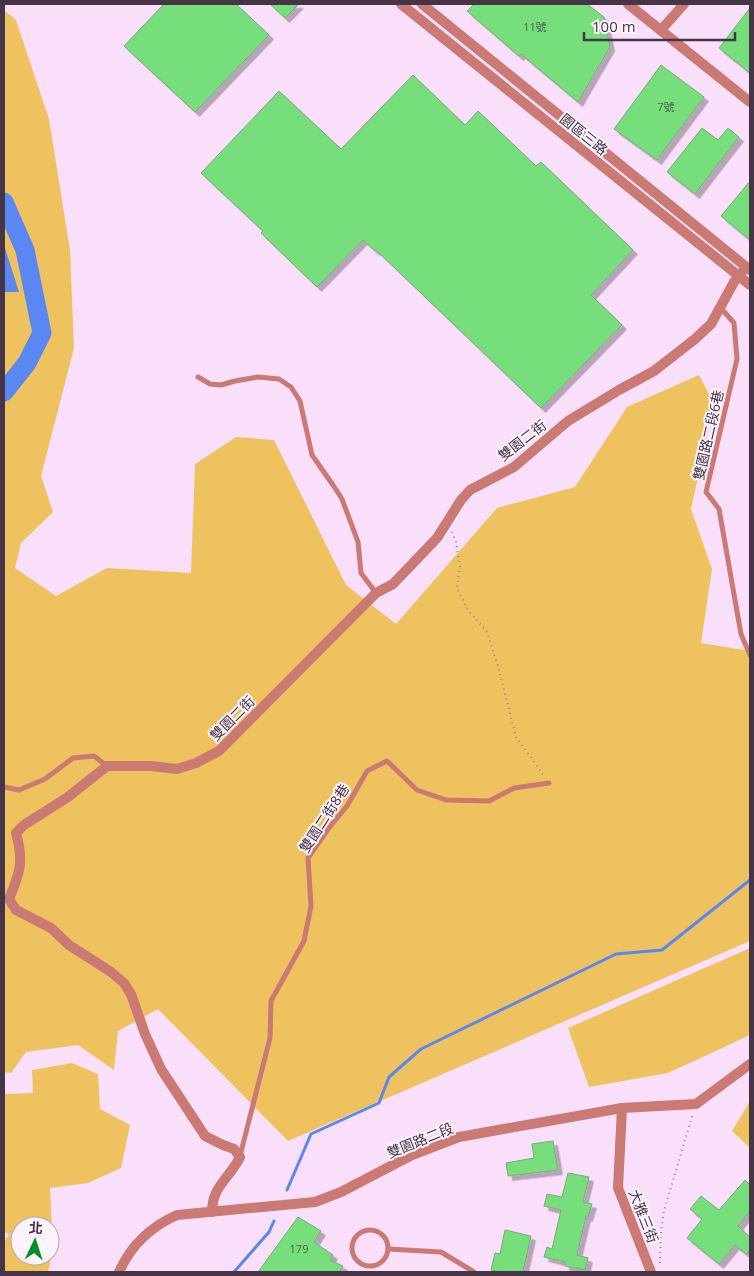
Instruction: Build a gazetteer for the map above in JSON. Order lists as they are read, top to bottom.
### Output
{
  "streets": {
    "street": [
      "園區三路",
      "雙園二街",
      "雙園路二段",
      "大雅三街"
    ],
    "lane": ["雙園路二段6巷", "雙園二街8巷"]
  },
  "crossings": [
    ["園區三路", "雙園二街"],
    ["雙園路二段6巷", "雙園二街"],
    ["雙園路二段", "大雅三街"]
  ],
  "house_numbers": ["11號", "7號", "179"],
  "scale_bar": "100 m",
  "north": "top"
}
